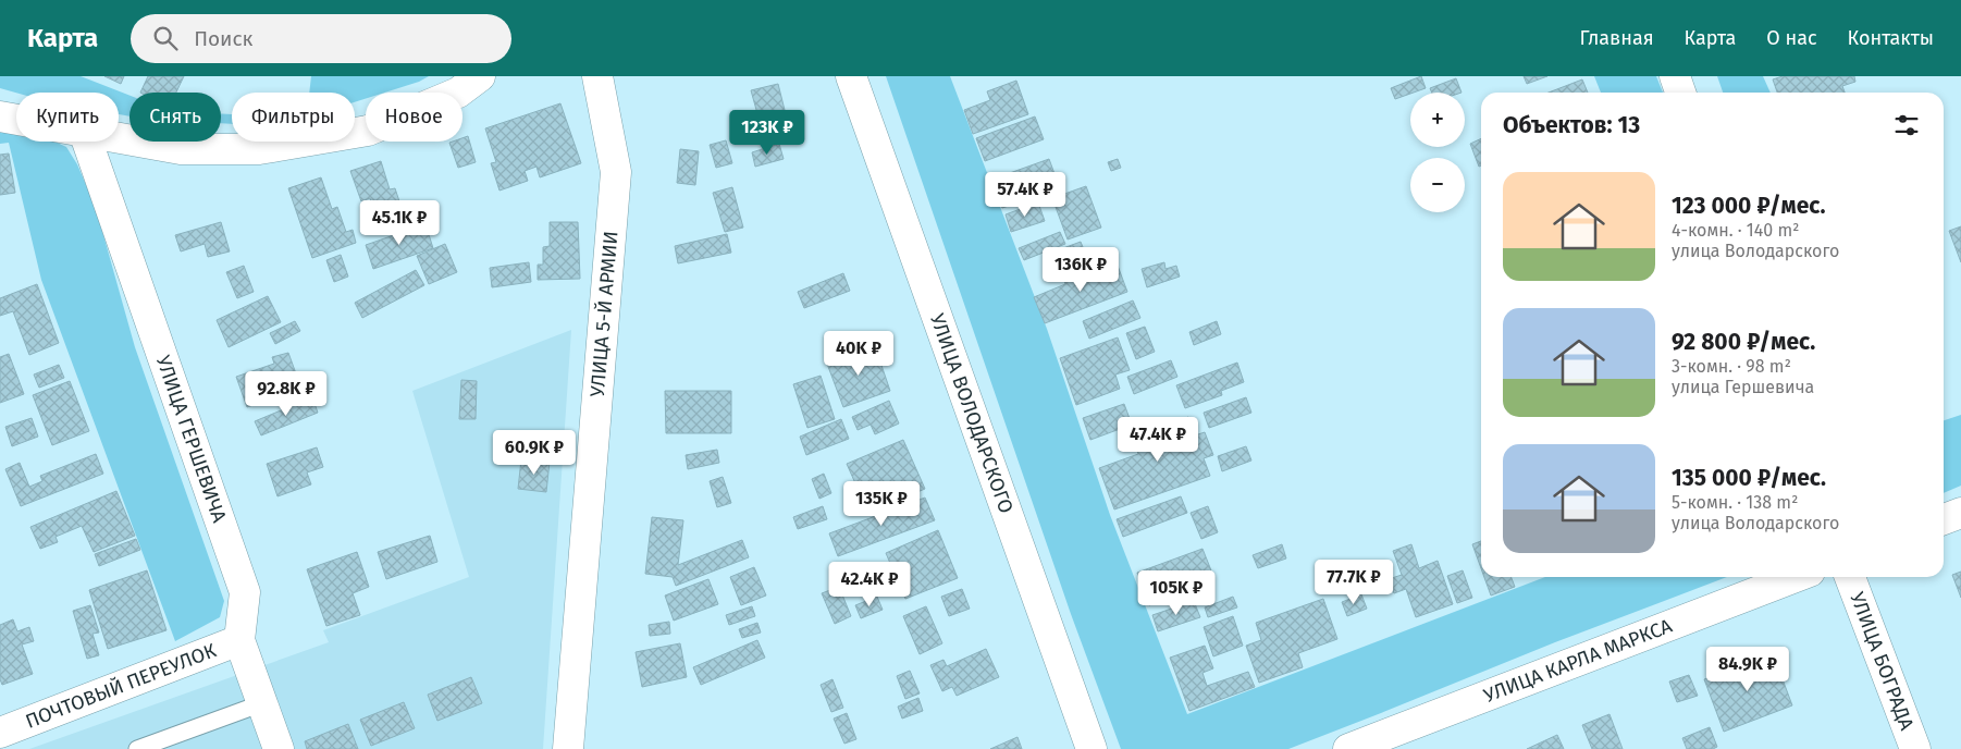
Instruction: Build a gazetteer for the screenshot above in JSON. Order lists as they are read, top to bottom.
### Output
{
  "streets": {
    "street": [
      "УЛИЦА 5-Й АРМИИ",
      "УЛИЦА ВОЛОДАРСКОГО",
      "УЛИЦА ГЕРШЕВИЧА",
      "УЛИЦА КАРЛА МАРКСА",
      "УЛИЦА БОГРАДА",
      "ПОЧТОВЫЙ ПЕРЕУЛОК"
    ]
  },
  "crossings": [
    ["УЛИЦА ГЕРШЕВИЧА", "ПОЧТОВЫЙ ПЕРЕУЛОК"]
  ],
  "page": {
    "header": "Карта",
    "search": "Поиск",
    "nav": [
      "Главная",
      "Карта",
      "О нас",
      "Контакты"
    ],
    "map_buttons": ["+", "−"],
    "chip": [
      "Купить",
      "Снять",
      "Фильтры",
      "Новое"
    ],
    "heading": "Объектов: 13",
    "price": [
      "123K ₽",
      "57.4K ₽",
      "45.1K ₽",
      "136K ₽",
      "40K ₽",
      "92.8K ₽",
      "47.4K ₽",
      "60.9K ₽",
      "135K ₽",
      "77.7K ₽",
      "42.4K ₽",
      "105K ₽",
      "84.9K ₽"
    ],
    "list": [
      {
        "name": "123 000 ₽/мес.",
        "note": "4-комн. · 140 m² · улица Володарского"
      },
      {
        "name": "92 800 ₽/мес.",
        "note": "3-комн. · 98 m² · улица Гершевича"
      },
      {
        "name": "135 000 ₽/мес.",
        "note": "5-комн. · 138 m² · улица Володарского"
      }
    ]
  }
}
